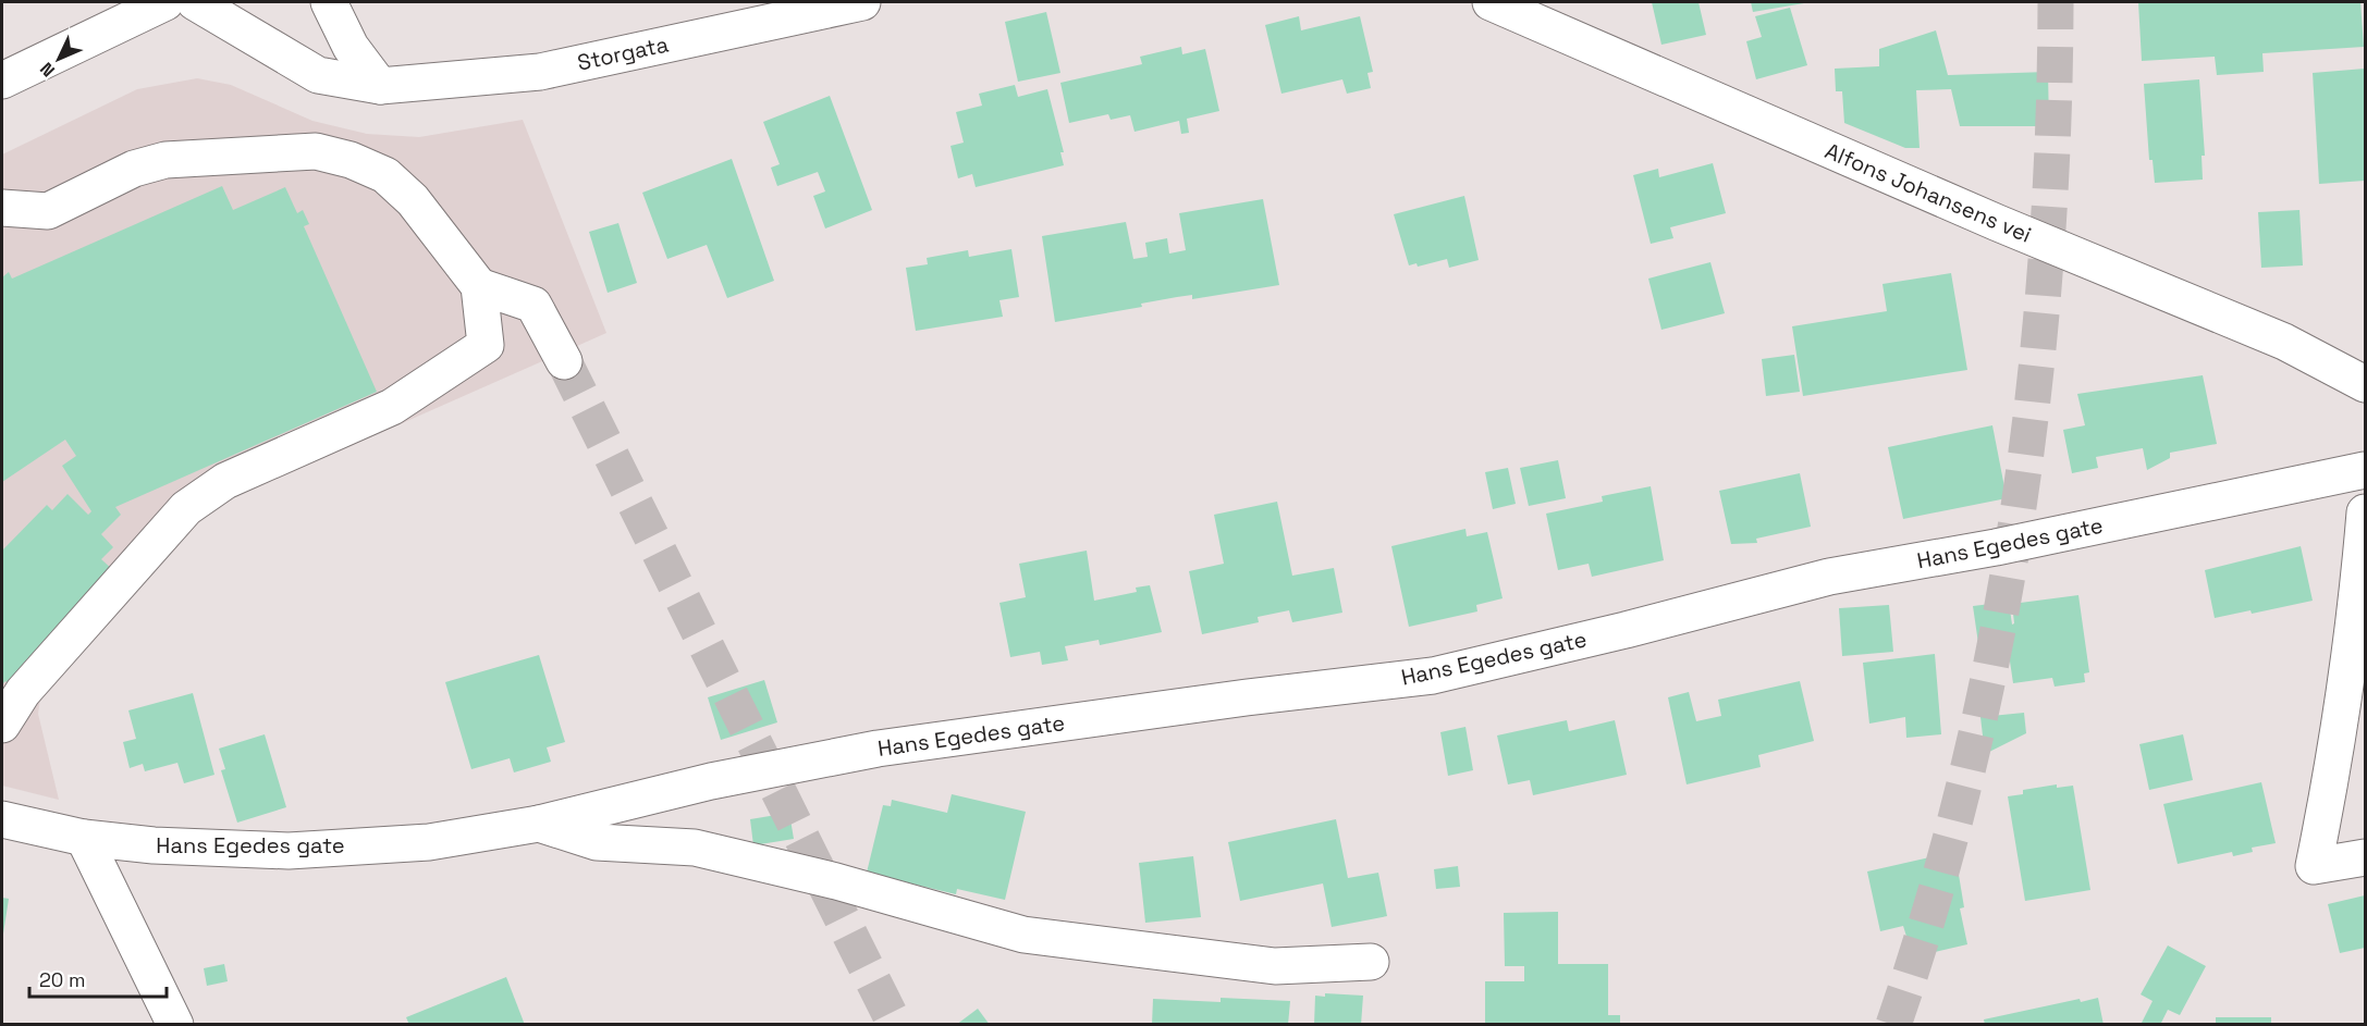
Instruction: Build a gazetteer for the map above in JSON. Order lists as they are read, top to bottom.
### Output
{
  "streets": {
    "main road": ["Storgata", "Alfons Johansens vei", "Hans Egedes gate"]
  },
  "scale_bar": "20 m",
  "north": "bottom left"
}
